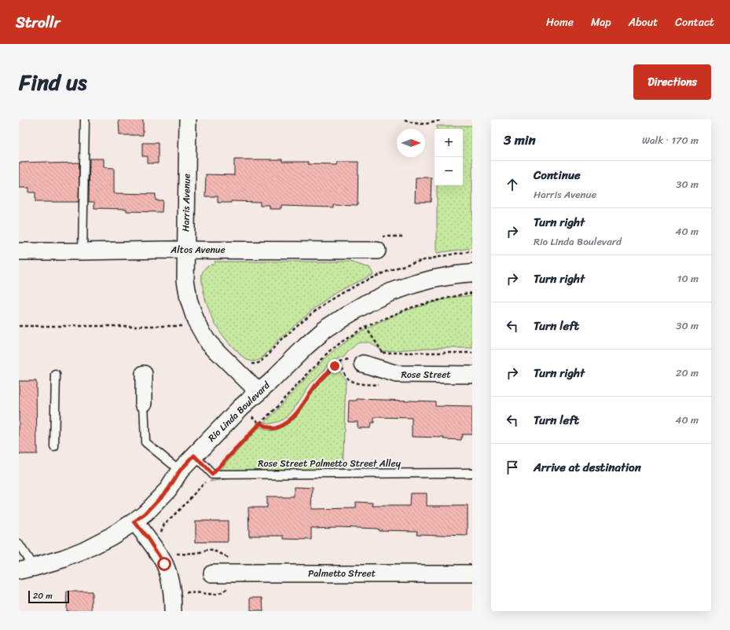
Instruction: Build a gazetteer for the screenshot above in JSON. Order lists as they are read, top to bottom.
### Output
{
  "streets": {
    "main road": ["Rio Linda Boulevard"],
    "street": [
      "Harris Avenue",
      "Altos Avenue",
      "Rose Street",
      "Palmetto Street"
    ],
    "lane": ["Rose Street Palmetto Street Alley"]
  },
  "crossings": [
    ["Harris Avenue", "Altos Avenue"],
    ["Harris Avenue", "Rio Linda Boulevard"]
  ],
  "scale_bar": "20 m",
  "north": "right",
  "page": {
    "header": "Strollr",
    "nav": [
      "Home",
      "Map",
      "About",
      "Contact"
    ],
    "title": "Find us",
    "buttons": "Directions",
    "heading": ["3 min", "Walk · 170 m"],
    "map_buttons": ["+", "−"],
    "list": [
      ["Continue", "Harris Avenue", "30 m"],
      ["Turn right", "Rio Linda Boulevard", "40 m"],
      ["Turn right", "10 m"],
      ["Turn left", "30 m"],
      ["Turn right", "20 m"],
      ["Turn left", "40 m"],
      "Arrive at destination"
    ],
    "scale": "20 m"
  }
}
